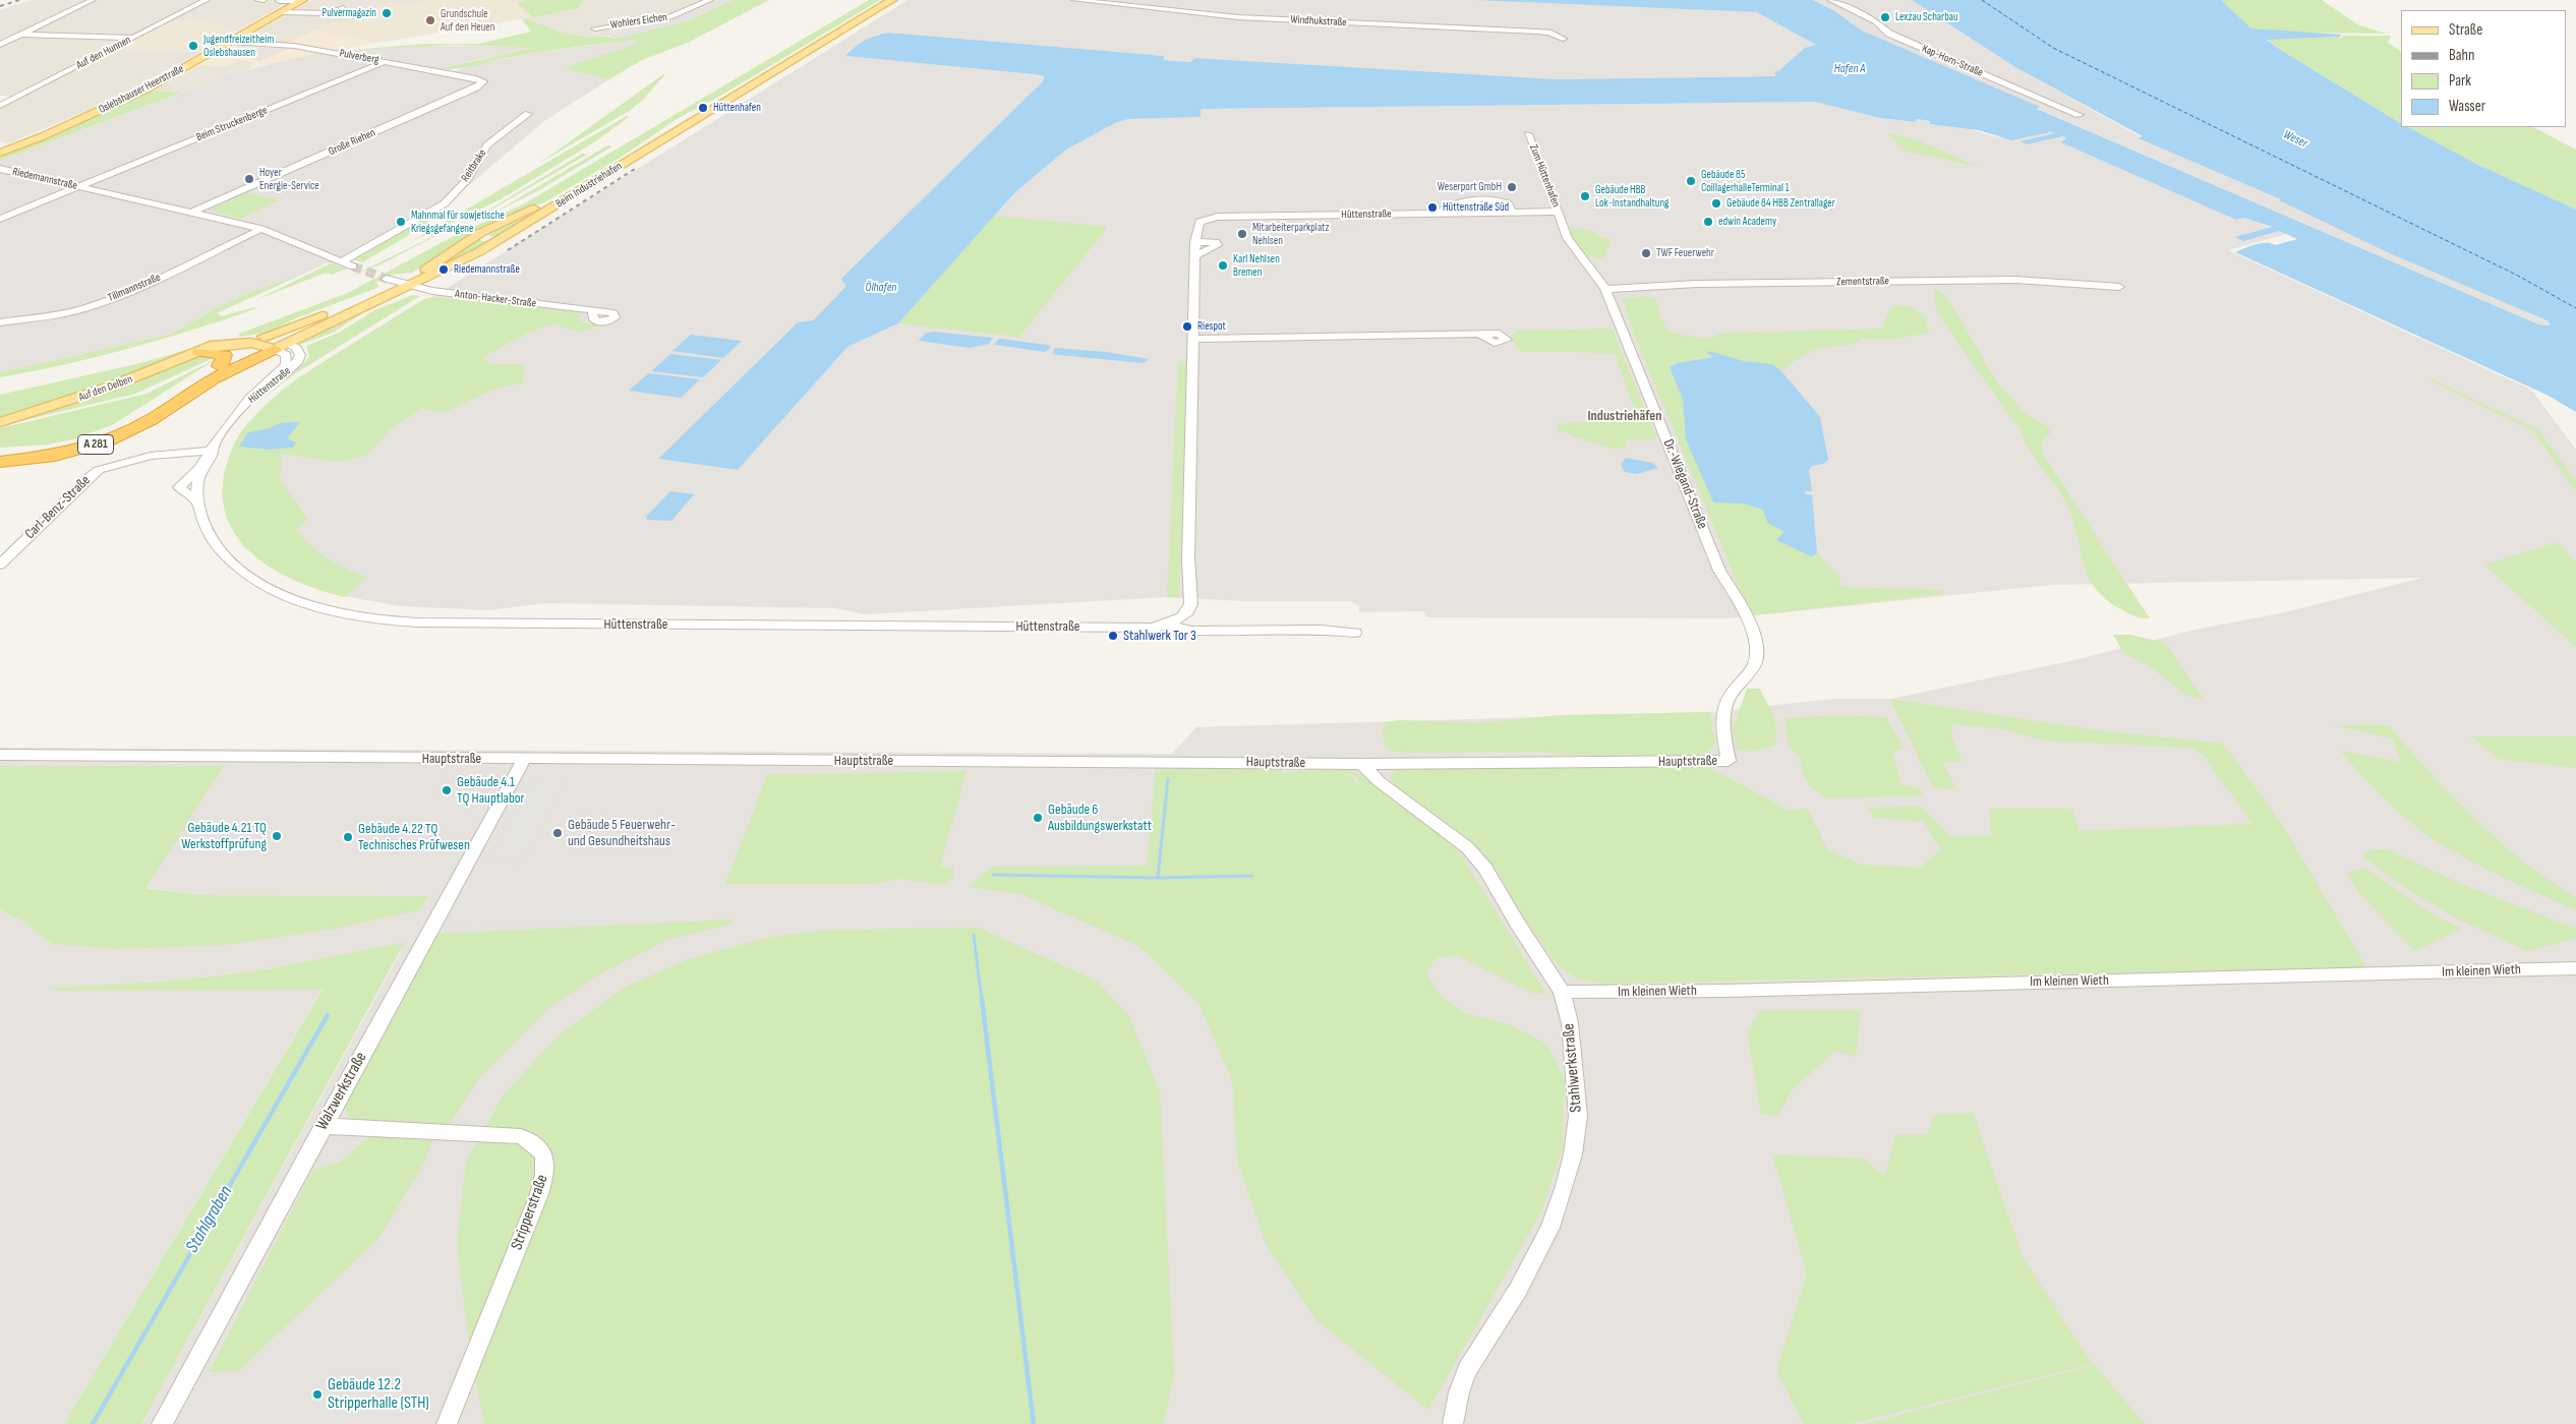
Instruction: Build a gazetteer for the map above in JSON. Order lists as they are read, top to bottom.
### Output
{
  "streets": {
    "highway": ["A 281"],
    "main road": ["Oslebshauser Heerstraße", "Beim Industriehafen", "Auf den Delben"],
    "street": [
      "Wohlers Eichen",
      "Windhukstraße",
      "Auf den Hunnen",
      "Pulverberg",
      "Kap-Horn-Straße",
      "Beim Struckenberge",
      "Große Riehen",
      "Reitbrake",
      "Zum Hüttenhafen",
      "Riedemannstraße",
      "Hüttenstraße",
      "Zementstraße",
      "Tillmannstraße",
      "Anton-Hacker-Straße",
      "Dr.-Wiegand-Straße",
      "Carl-Benz-Straße",
      "Hauptstraße",
      "Im kleinen Wieth",
      "Stahlwerkstraße",
      "Walzwerkstraße",
      "Stripperstraße"
    ]
  },
  "crossings": [
    ["Pulverberg", "Oslebshauser Heerstraße"],
    ["Pulverberg", "Beim Struckenberge"],
    ["Pulverberg", "Große Riehen"],
    ["Beim Struckenberge", "Riedemannstraße"],
    ["Große Riehen", "Riedemannstraße"],
    ["Reitbrake", "Riedemannstraße"],
    ["Zum Hüttenhafen", "Hüttenstraße"],
    ["Zum Hüttenhafen", "Dr.-Wiegand-Straße"],
    ["Riedemannstraße", "Tillmannstraße"],
    ["Beim Industriehafen", "Hüttenstraße"],
    ["Beim Industriehafen", "Anton-Hacker-Straße"],
    ["Beim Industriehafen", "Auf den Delben"],
    ["Beim Industriehafen", "A 281"],
    ["Hüttenstraße", "Auf den Delben"],
    ["Hüttenstraße", "A 281"],
    ["Hüttenstraße", "Dr.-Wiegand-Straße"],
    ["Hüttenstraße", "Carl-Benz-Straße"],
    ["Zementstraße", "Dr.-Wiegand-Straße"],
    ["Auf den Delben", "A 281"],
    ["Dr.-Wiegand-Straße", "Hauptstraße"],
    ["Hauptstraße", "Stahlwerkstraße"],
    ["Hauptstraße", "Walzwerkstraße"],
    ["Im kleinen Wieth", "Stahlwerkstraße"],
    ["Walzwerkstraße", "Stripperstraße"]
  ],
  "districts": ["Industriehäfen"],
  "water": [
    "Hafen A",
    "Weser",
    "Ölhafen",
    "Stahlgraben"
  ],
  "places": [
    "Pulvermagazin",
    "Lexzau Scharbau",
    "Grundschule Auf den Heuen",
    "Jugendfreizeitheim Oslebshausen",
    "Hüttenhafen",
    "Hoyer Energie-Service",
    "Gebäude 85 CoillagerhalleTerminal 1",
    "Weserport GmbH",
    "Gebäude HBB Lok-Instandhaltung",
    "Gebäude 84 HBB Zentrallager",
    "Hüttenstraße Süd",
    "Mahnmal für sowjetische Kriegsgefangene",
    "edwin Academy",
    "Mitarbeiterparkplatz Nehlsen",
    "TWF Feuerwehr",
    "Karl Nehlsen Bremen",
    "Riedemannstraße",
    "Riespot",
    "Stahlwerk Tor 3",
    "Gebäude 4.1 TQ Hauptlabor",
    "Gebäude 6 Ausbildungswerkstatt",
    "Gebäude 5 Feuerwehr- und Gesundheitshaus",
    "Gebäude 4.21 TQ Werkstoffprüfung",
    "Gebäude 4.22 TQ Technisches Prüfwesen",
    "Gebäude 12.2 Stripperhalle (STH)"
  ],
  "legend": [
    "Straße",
    "Bahn",
    "Park",
    "Wasser"
  ]
}
